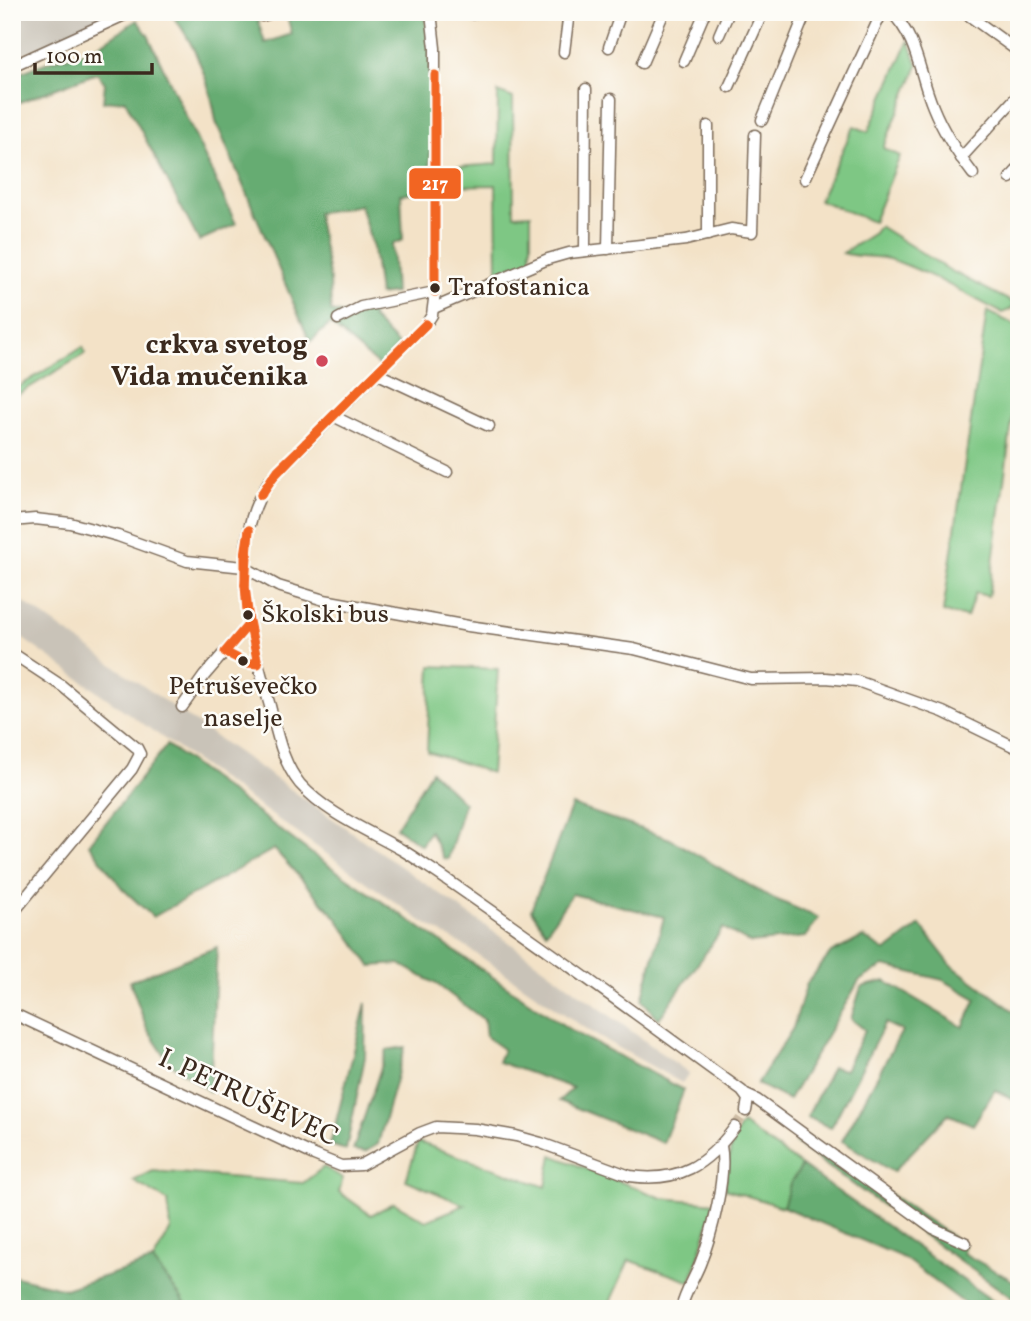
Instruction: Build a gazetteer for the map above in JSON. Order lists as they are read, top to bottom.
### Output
{
  "streets": {
    "street": ["I. PETRUŠEVEC"]
  },
  "places": [
    "Trafostanica",
    "crkva svetog Vida mučenika",
    "Školski bus",
    "Petruševečko naselje"
  ],
  "lines": ["transit line 217"],
  "scale_bar": "100 m"
}
